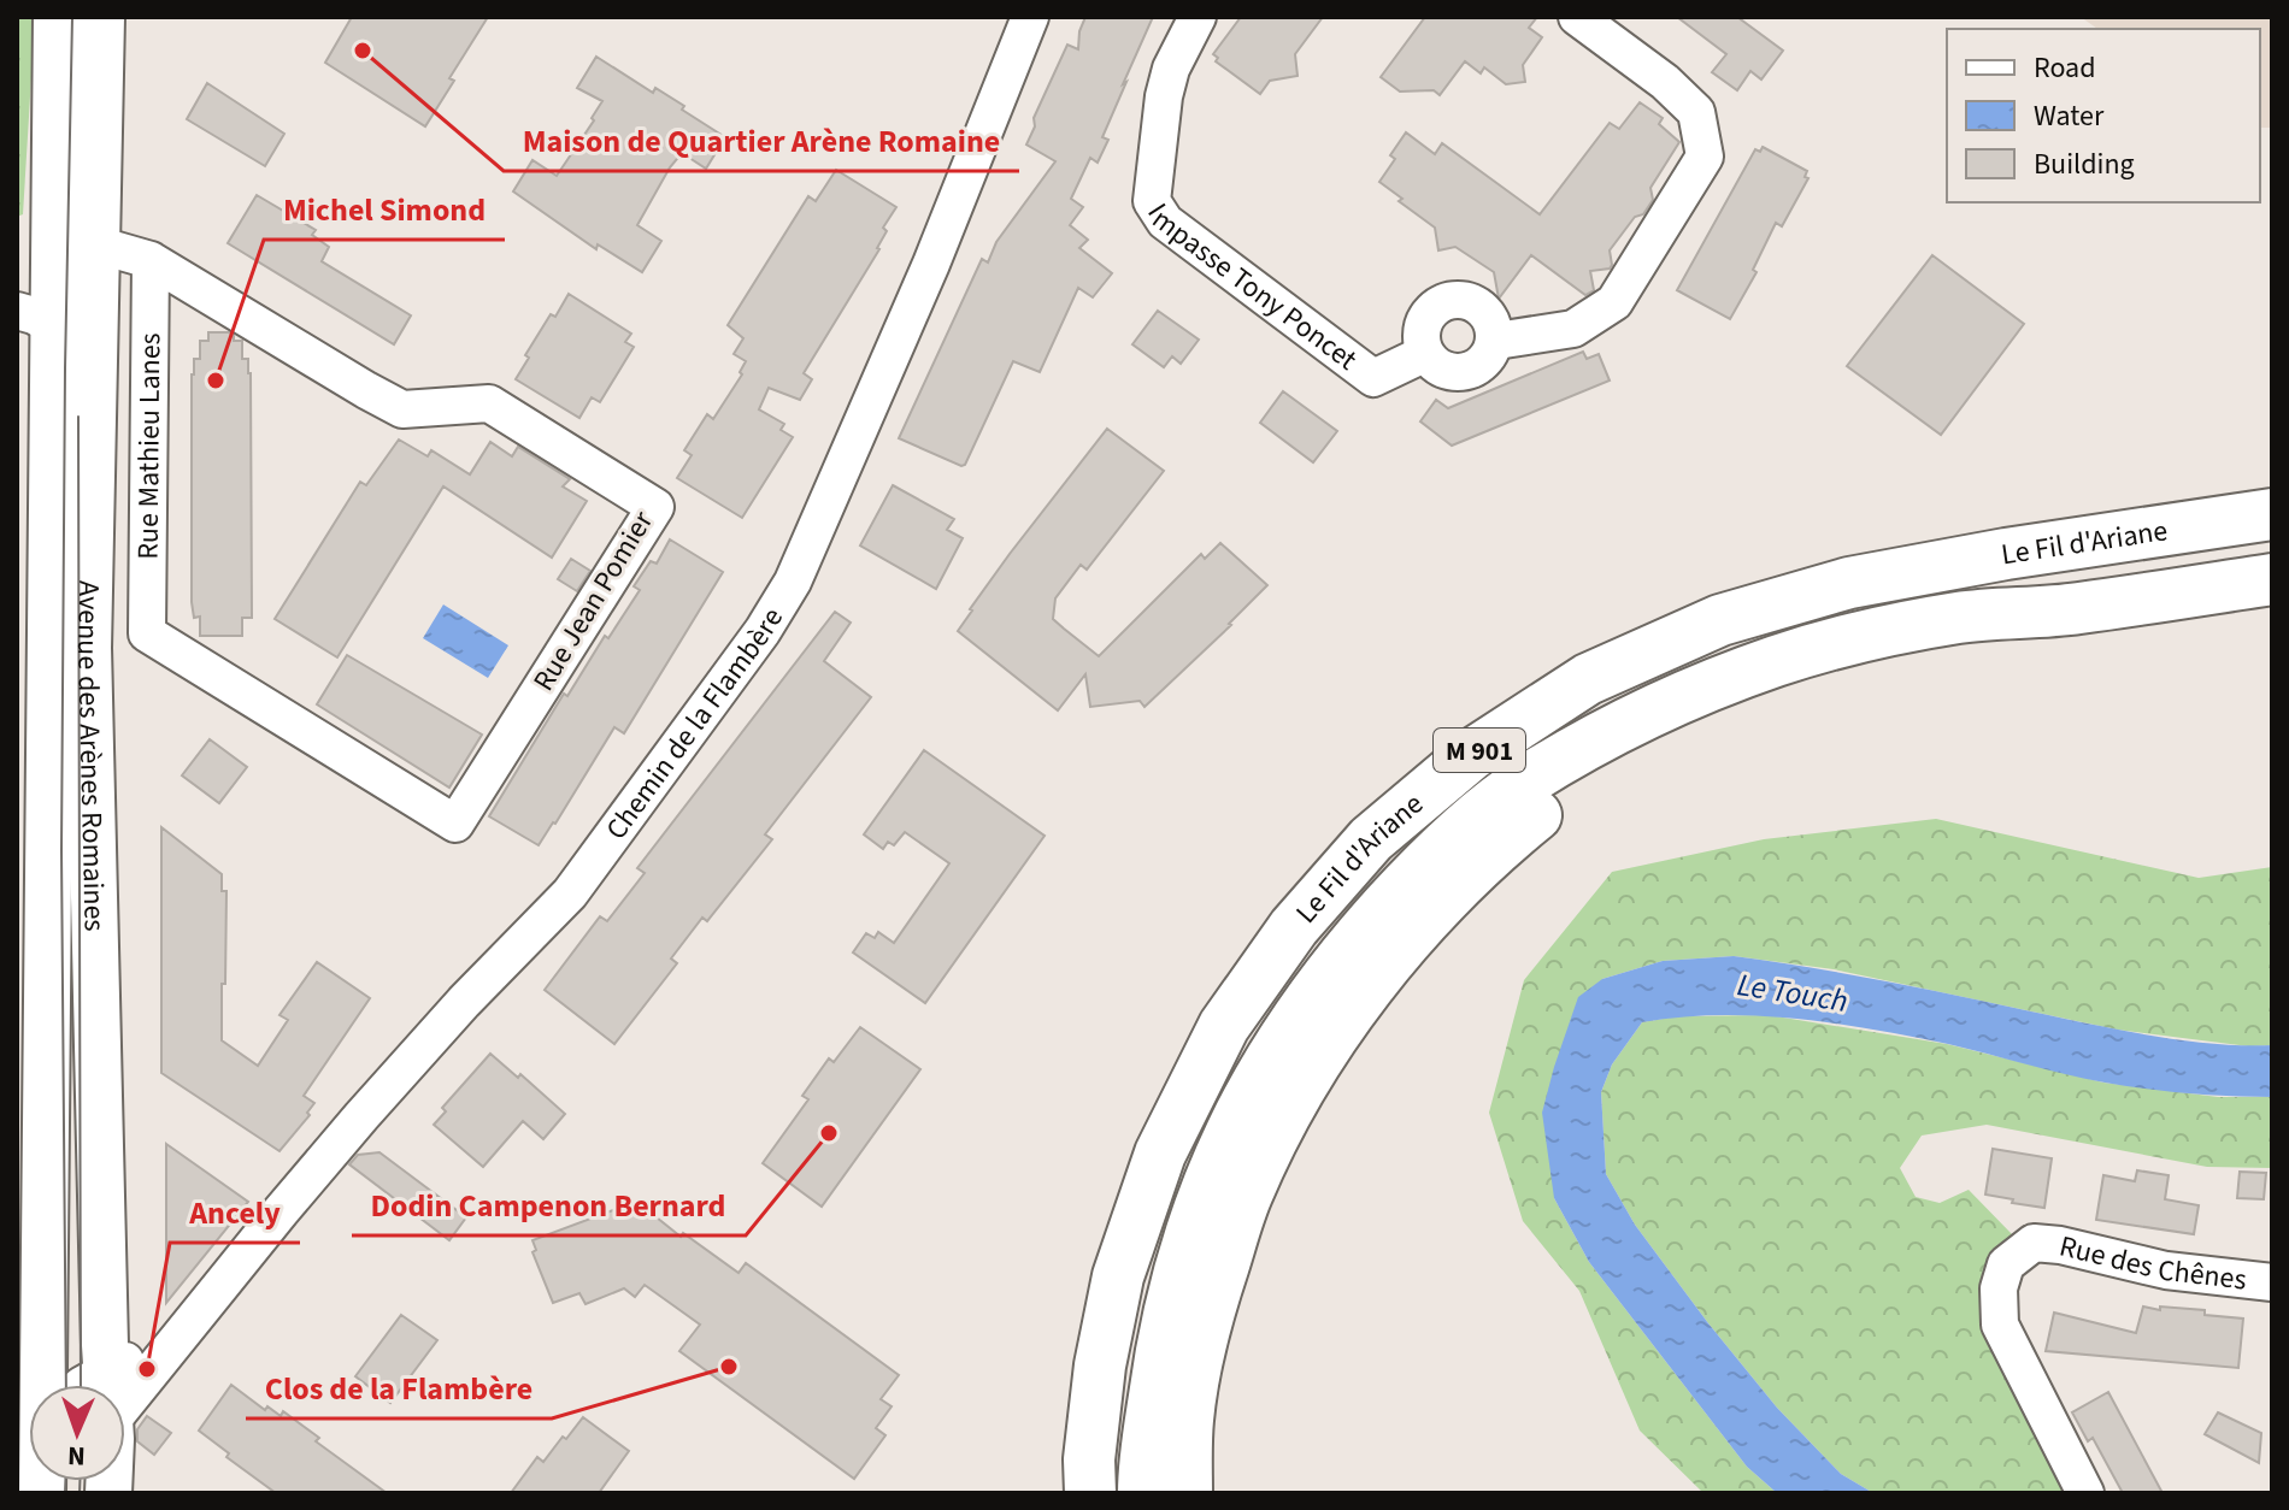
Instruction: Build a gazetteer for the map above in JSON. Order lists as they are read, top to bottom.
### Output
{
  "streets": {
    "highway": ["Le Fil d'Ariane", "M 901"],
    "main road": ["Avenue des Arènes Romaines"],
    "street": [
      "Impasse Tony Poncet",
      "Rue Mathieu Lanes",
      "Rue Jean Pomier",
      "Chemin de la Flambère",
      "Rue des Chênes"
    ]
  },
  "crossings": [
    ["Rue Mathieu Lanes", "Rue Jean Pomier"],
    ["Le Fil d'Ariane", "M 901"],
    ["Rue Jean Pomier", "Avenue des Arènes Romaines"],
    ["Chemin de la Flambère", "Avenue des Arènes Romaines"]
  ],
  "water": ["Le Touch"],
  "places": [
    "Maison de Quartier Arène Romaine",
    "Michel Simond",
    "Dodin Campenon Bernard",
    "Clos de la Flambère",
    "Ancely"
  ],
  "legend": ["Road", "Water", "Building"],
  "north": "bottom"
}
